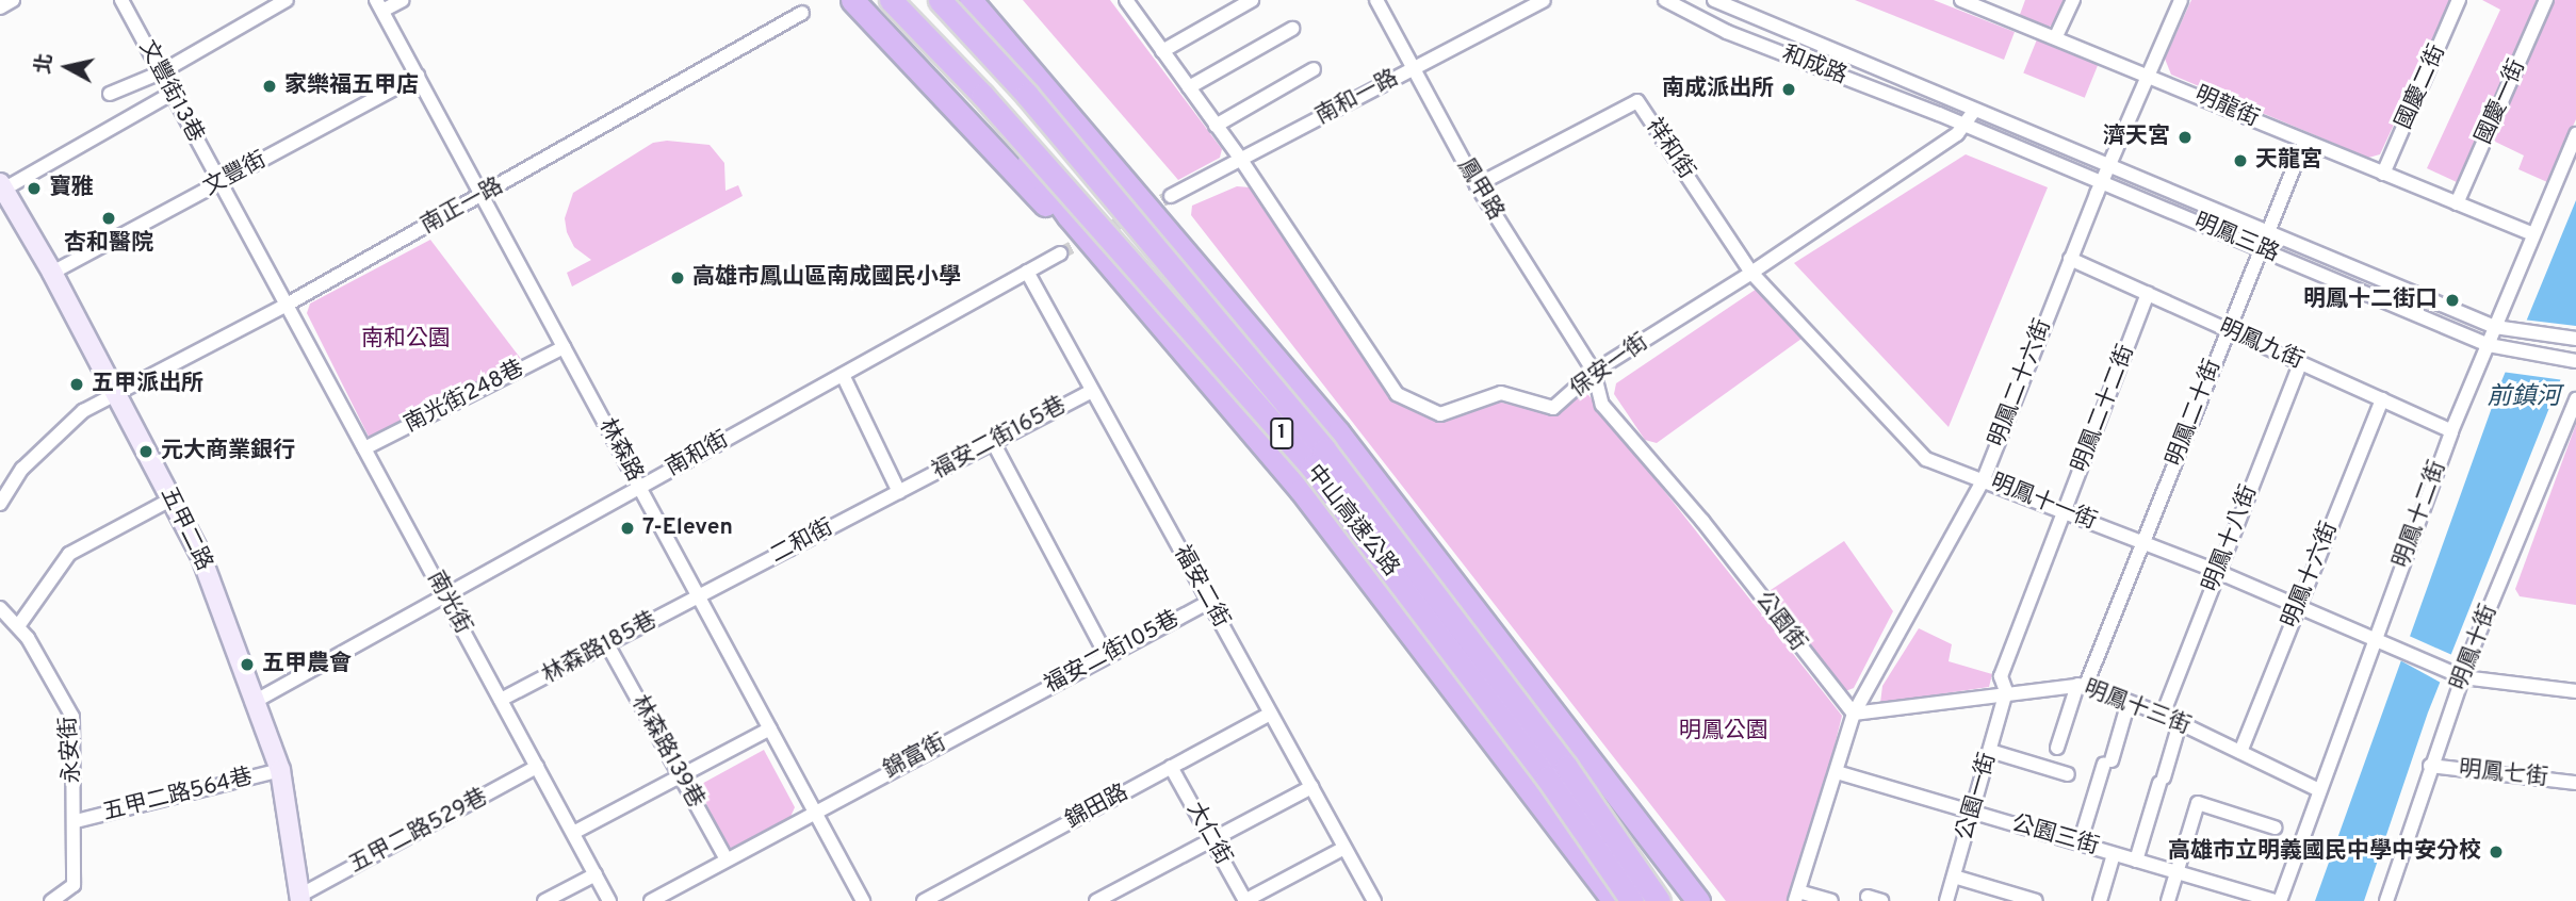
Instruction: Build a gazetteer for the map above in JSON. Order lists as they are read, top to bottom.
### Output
{
  "streets": {
    "highway": ["1", "中山高速公路"],
    "main road": ["五甲二路"],
    "street": [
      "和成路",
      "國慶二街",
      "文豐街13巷",
      "南和一路",
      "國慶一街",
      "明龍街",
      "祥和街",
      "文豐街",
      "鳳甲路",
      "南正一路",
      "明鳳三路",
      "明鳳九街",
      "保安一街",
      "明鳳二十六街",
      "南光街248巷",
      "明鳳二十二街",
      "明鳳二十街",
      "福安二街165巷",
      "林森路",
      "南和街",
      "明鳳十一街",
      "明鳳十二街",
      "明鳳十八街",
      "二和街",
      "明鳳十六街",
      "福安二街",
      "南光街",
      "公園街",
      "明鳳十街",
      "林森路185巷",
      "福安二街105巷",
      "明鳳十三街",
      "永安街",
      "林森路139巷",
      "錦富街",
      "明鳳七街",
      "五甲二路564巷",
      "公園一街",
      "錦田路",
      "五甲二路529巷",
      "大仁街",
      "公園三街"
    ]
  },
  "crossings": [
    ["和成路", "明鳳三路"],
    ["和成路", "保安一街"],
    ["國慶二街", "明龍街"],
    ["文豐街13巷", "文豐街"],
    ["文豐街13巷", "南正一路"],
    ["文豐街13巷", "南光街"],
    ["南和一路", "鳳甲路"],
    ["南和一路", "保安一街"],
    ["國慶一街", "明龍街"],
    ["明龍街", "明鳳二十六街"],
    ["明龍街", "明鳳二十街"],
    ["明龍街", "明鳳十二街"],
    ["祥和街", "鳳甲路"],
    ["祥和街", "保安一街"],
    ["祥和街", "明鳳十一街"],
    ["文豐街", "林森路"],
    ["文豐街", "五甲二路"],
    ["鳳甲路", "保安一街"],
    ["鳳甲路", "公園街"],
    ["南正一路", "林森路"],
    ["南正一路", "五甲二路"],
    ["南正一路", "南光街"],
    ["明鳳三路", "保安一街"],
    ["明鳳三路", "明鳳二十六街"],
    ["明鳳三路", "明鳳二十街"],
    ["明鳳三路", "明鳳十二街"],
    ["明鳳九街", "明鳳二十六街"],
    ["明鳳九街", "明鳳二十二街"],
    ["明鳳九街", "明鳳二十街"],
    ["明鳳九街", "明鳳十二街"],
    ["明鳳九街", "明鳳十八街"],
    ["明鳳九街", "明鳳十六街"],
    ["保安一街", "明鳳十一街"],
    ["保安一街", "公園街"],
    ["明鳳二十六街", "明鳳十一街"],
    ["明鳳二十六街", "公園街"],
    ["明鳳二十六街", "明鳳十三街"],
    ["南光街248巷", "林森路"],
    ["南光街248巷", "南光街"],
    ["明鳳二十二街", "明鳳十一街"],
    ["明鳳二十二街", "明鳳十三街"],
    ["明鳳二十二街", "公園一街"],
    ["明鳳二十街", "明鳳十一街"],
    ["明鳳二十街", "明鳳十三街"],
    ["福安二街165巷", "二和街"],
    ["福安二街165巷", "福安二街"],
    ["林森路", "南和街"],
    ["林森路", "二和街"],
    ["林森路", "林森路185巷"],
    ["林森路", "錦富街"],
    ["南和街", "五甲二路"],
    ["南和街", "福安二街"],
    ["南和街", "南光街"],
    ["明鳳十一街", "明鳳十二街"],
    ["明鳳十一街", "明鳳十八街"],
    ["明鳳十一街", "明鳳十六街"],
    ["明鳳十一街", "明鳳十街"],
    ["明鳳十二街", "明鳳十三街"],
    ["五甲二路", "五甲二路564巷"],
    ["五甲二路", "五甲二路529巷"],
    ["明鳳十八街", "明鳳十三街"],
    ["二和街", "林森路185巷"],
    ["明鳳十六街", "明鳳十三街"],
    ["福安二街", "福安二街105巷"],
    ["福安二街", "錦田路"],
    ["南光街", "林森路185巷"],
    ["南光街", "五甲二路529巷"],
    ["公園街", "明鳳十三街"],
    ["明鳳十街", "明鳳七街"],
    ["林森路185巷", "林森路139巷"],
    ["福安二街105巷", "錦富街"],
    ["明鳳十三街", "公園一街"],
    ["永安街", "五甲二路564巷"],
    ["林森路139巷", "錦富街"],
    ["公園一街", "公園三街"],
    ["錦田路", "大仁街"]
  ],
  "water": ["前鎮河"],
  "parks": ["南和公園", "明鳳公園"],
  "places": [
    "家樂福五甲店",
    "南成派出所",
    "濟天宮",
    "天龍宮",
    "寶雅",
    "杏和醫院",
    "高雄市鳳山區南成國民小學",
    "明鳳十二街口",
    "五甲派出所",
    "元大商業銀行",
    "7-Eleven",
    "五甲農會",
    "高雄市立明義國民中學中安分校"
  ],
  "north": "left"
}
